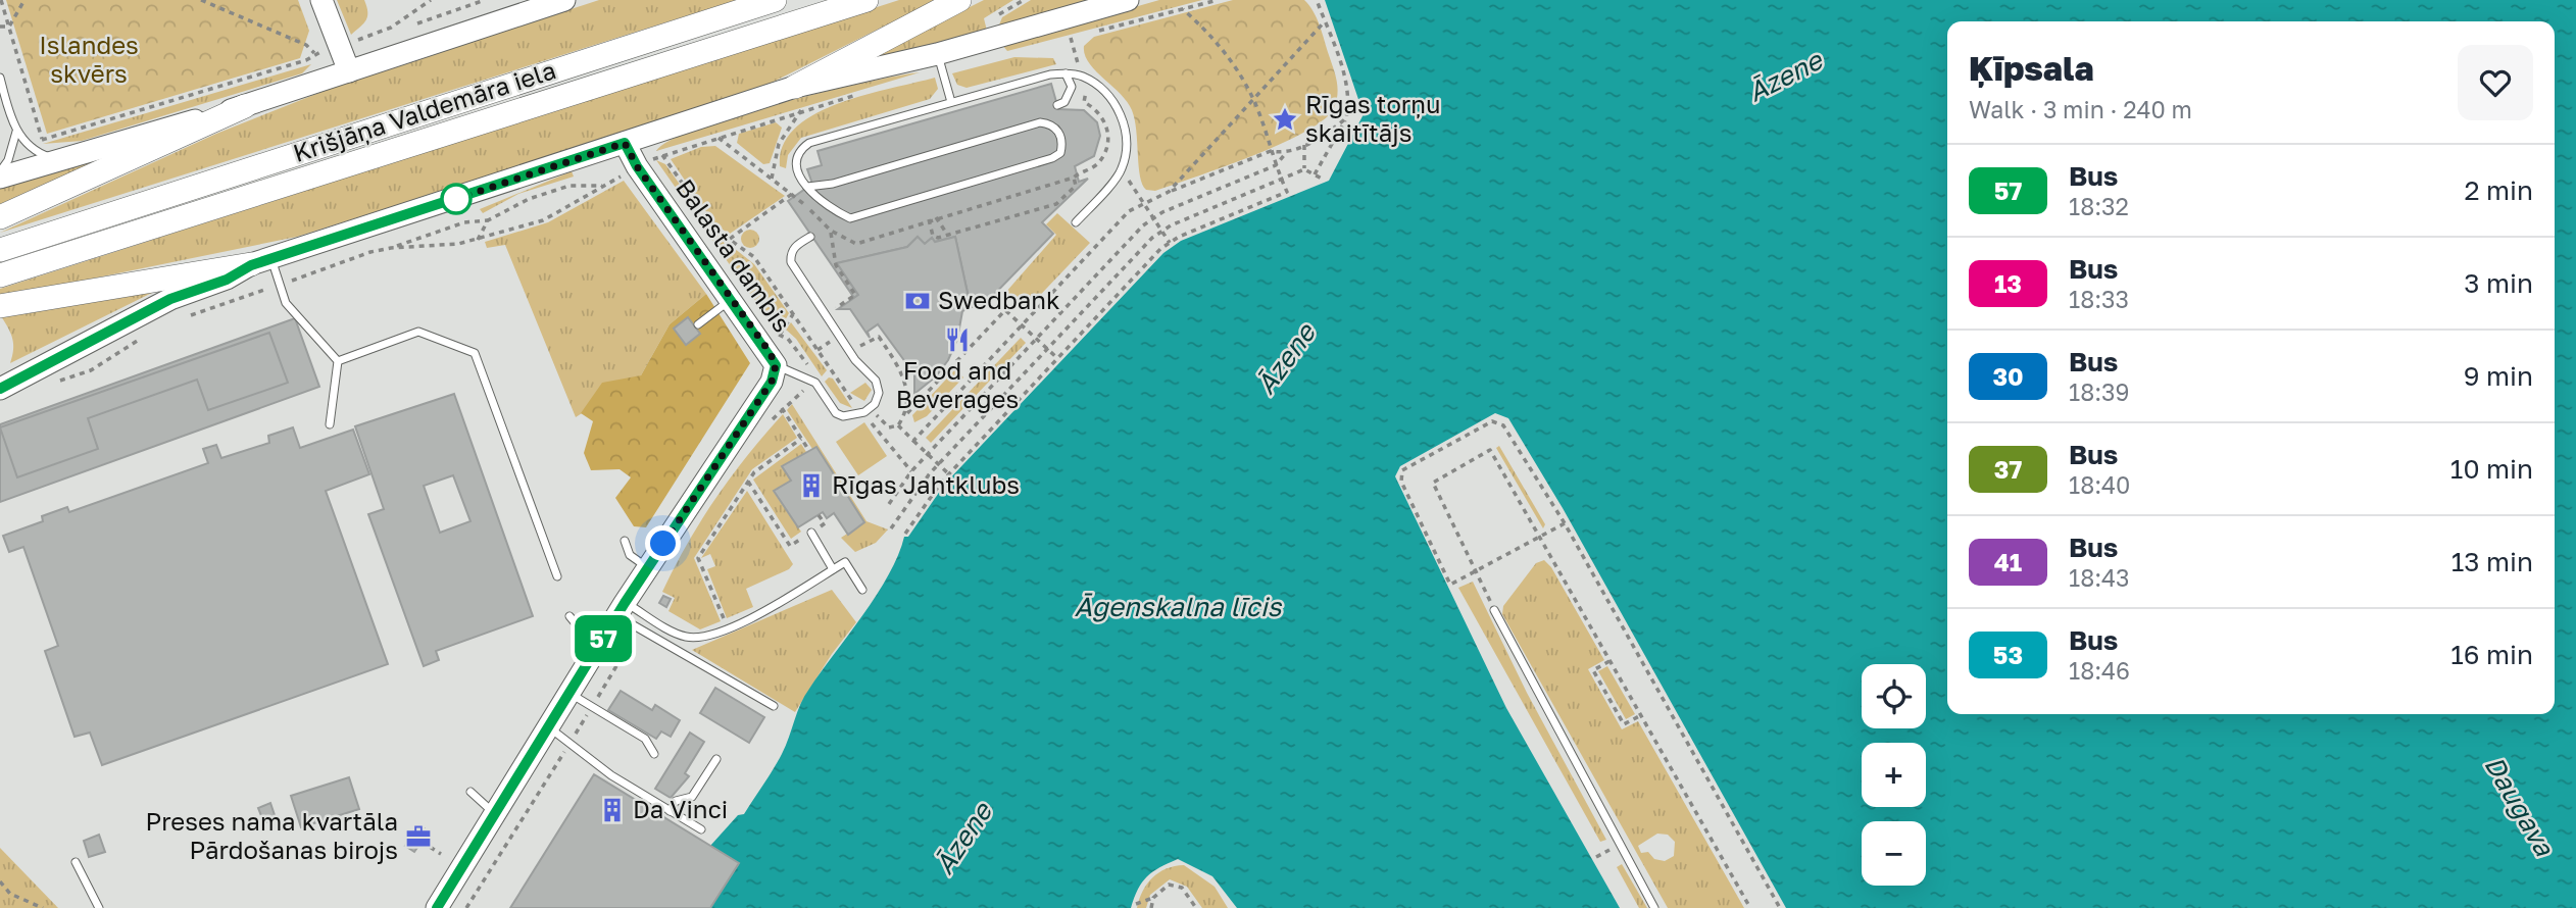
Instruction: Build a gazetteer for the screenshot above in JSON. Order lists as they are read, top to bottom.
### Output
{
  "streets": {
    "main road": ["Krišjāņa Valdemāra iela"],
    "street": ["Balasta dambis"]
  },
  "water": ["Āzene", "Āgenskalna līcis", "Daugava"],
  "parks": ["Islandes skvērs"],
  "places": {
    "place": ["Rīgas torņu skaitītājs"],
    "bank": ["Swedbank"],
    "restaurant": ["Food and Beverages"],
    "building": ["Rīgas Jahtklubs", "Da Vinci"],
    "office": ["Preses nama kvartāla Pārdošanas birojs"]
  },
  "lines": ["bus line 57"],
  "page": {
    "on_map": "57",
    "heading": ["Ķīpsala", "Walk · 3 min · 240 m"],
    "list": [
      {
        "mark": "57",
        "name": "Bus",
        "note": "18:32",
        "value": "2 min"
      },
      {
        "mark": "13",
        "name": "Bus",
        "note": "18:33",
        "value": "3 min"
      },
      {
        "mark": "30",
        "name": "Bus",
        "note": "18:39",
        "value": "9 min"
      },
      {
        "mark": "37",
        "name": "Bus",
        "note": "18:40",
        "value": "10 min"
      },
      {
        "mark": "41",
        "name": "Bus",
        "note": "18:43",
        "value": "13 min"
      },
      {
        "mark": "53",
        "name": "Bus",
        "note": "18:46",
        "value": "16 min"
      }
    ],
    "map_buttons": ["+", "−"]
  }
}
